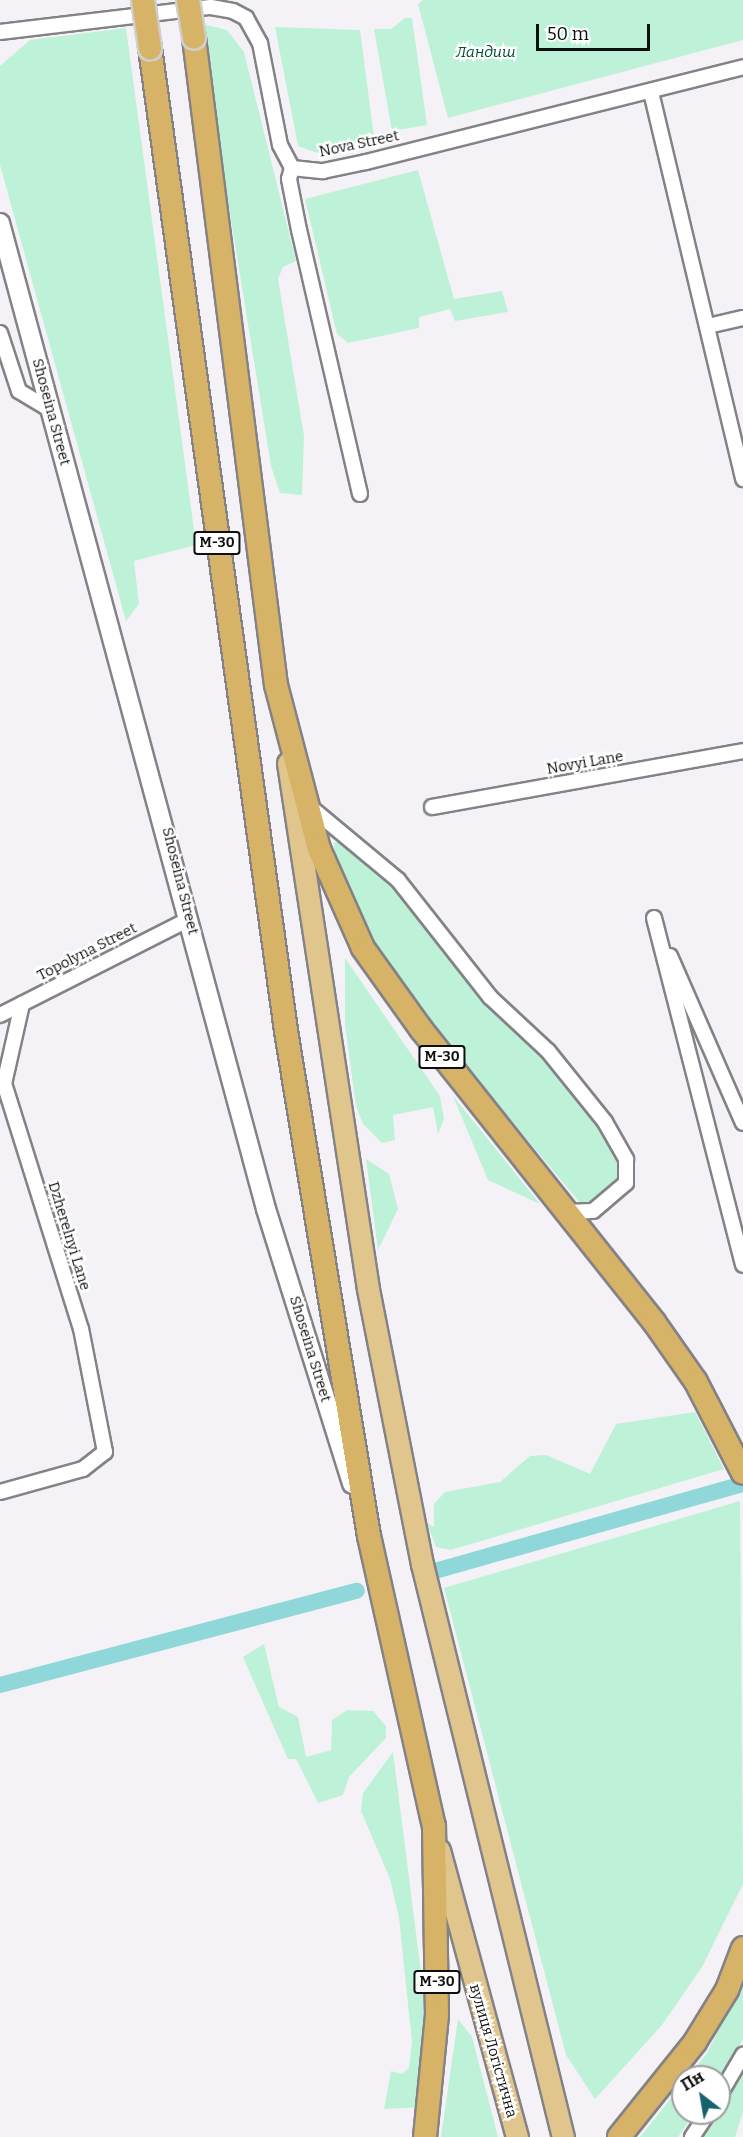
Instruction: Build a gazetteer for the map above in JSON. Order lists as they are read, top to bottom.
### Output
{
  "streets": {
    "highway": ["М-30"],
    "main road": ["Shoseina Street", "вулиця Логістична"],
    "street": [
      "Nova Street",
      "Novyi Lane",
      "Topolyna Street",
      "Dzherelnyi Lane"
    ]
  },
  "crossings": [
    ["Shoseina Street", "М-30"],
    ["Shoseina Street", "Topolyna Street"],
    ["М-30", "вулиця Логістична"],
    ["Topolyna Street", "Dzherelnyi Lane"]
  ],
  "parks": ["Ландиш"],
  "scale_bar": "50 m",
  "north": "top left"
}
